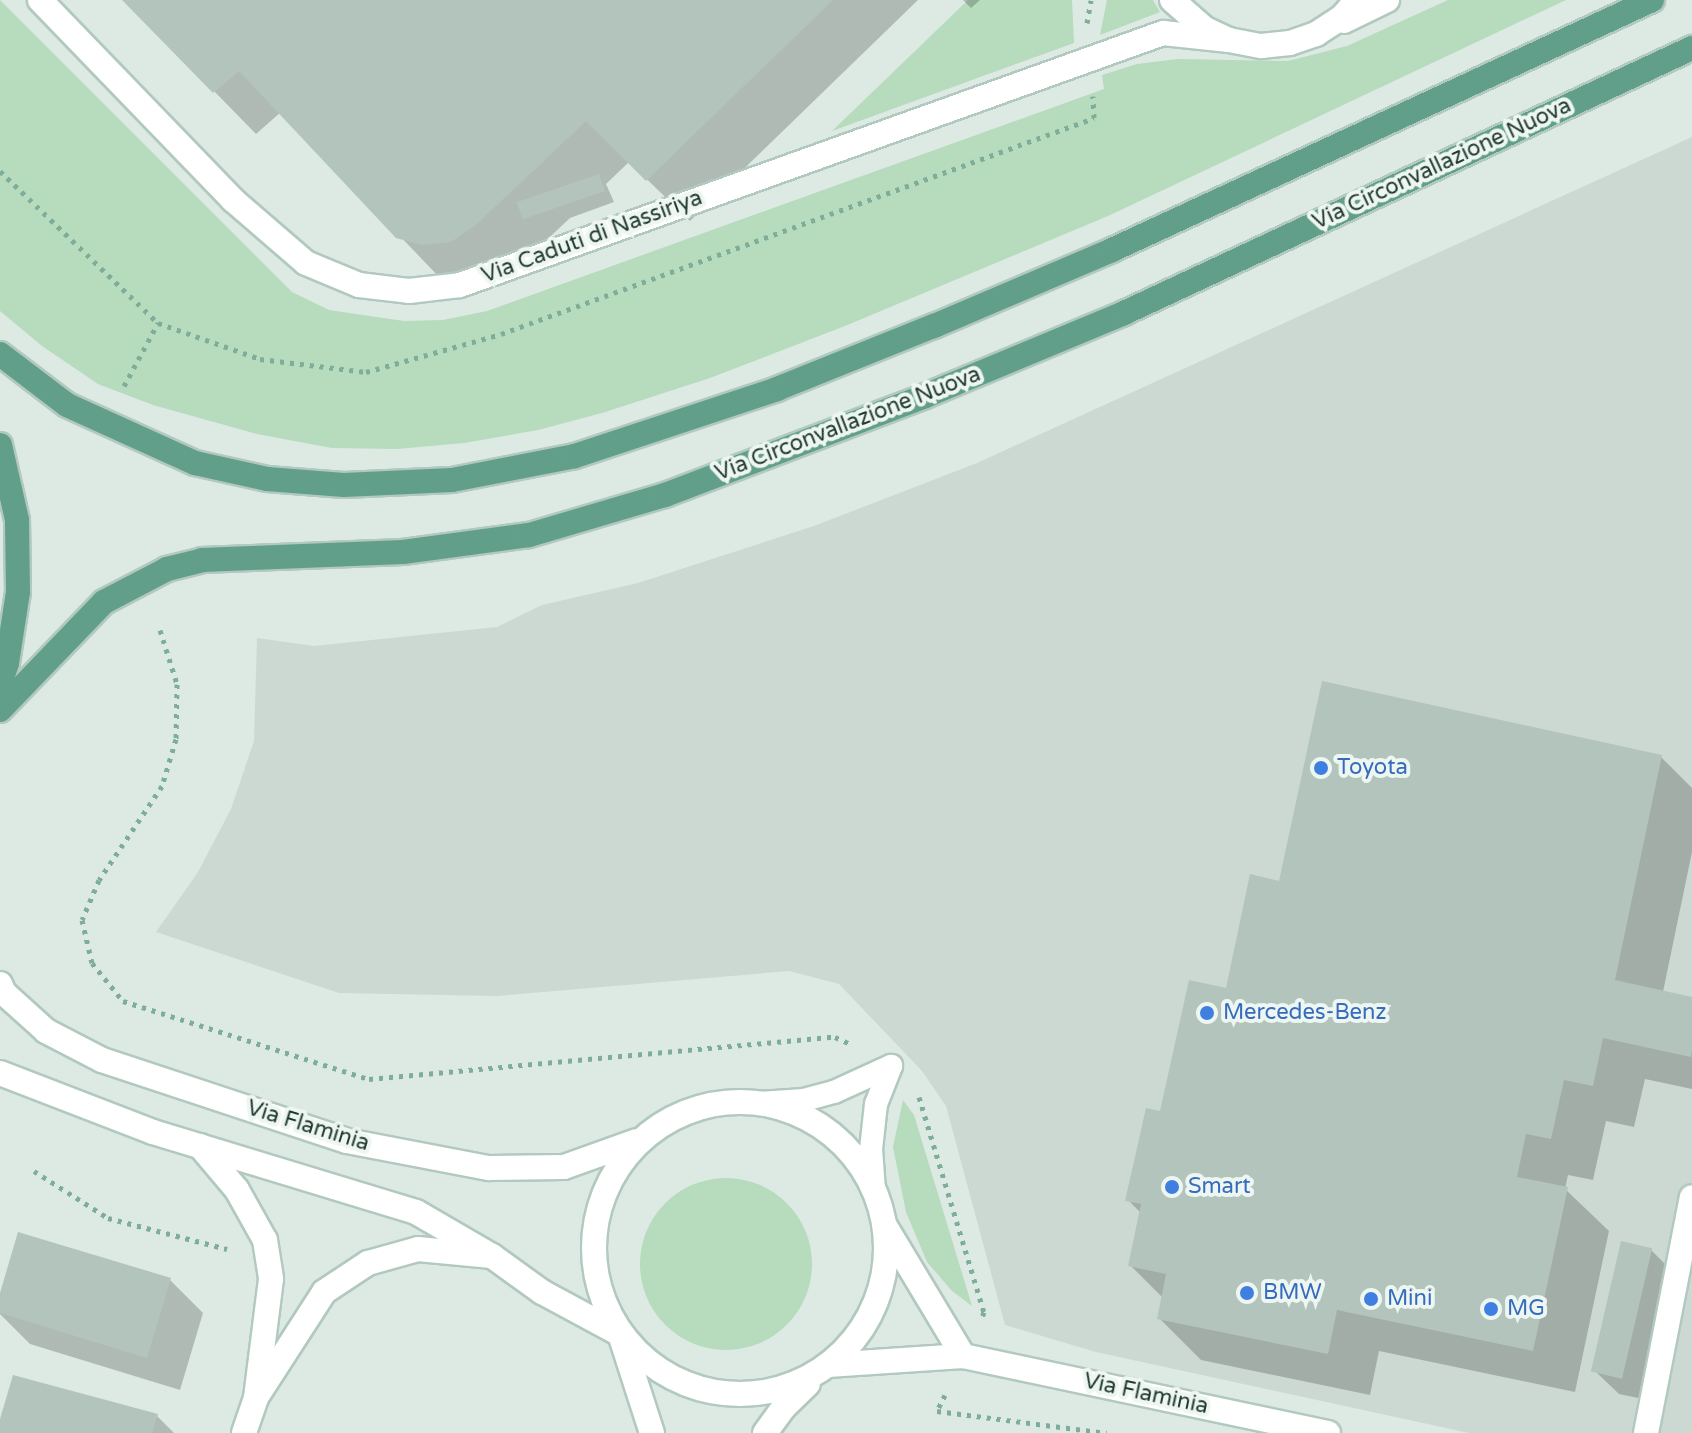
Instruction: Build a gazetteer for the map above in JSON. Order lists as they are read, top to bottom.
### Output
{
  "streets": {
    "main road": ["Via Circonvallazione Nuova"],
    "street": ["Via Caduti di Nassiriya", "Via Flaminia"]
  },
  "places": [
    "Toyota",
    "Mercedes-Benz",
    "Smart",
    "BMW",
    "Mini",
    "MG"
  ]
}
